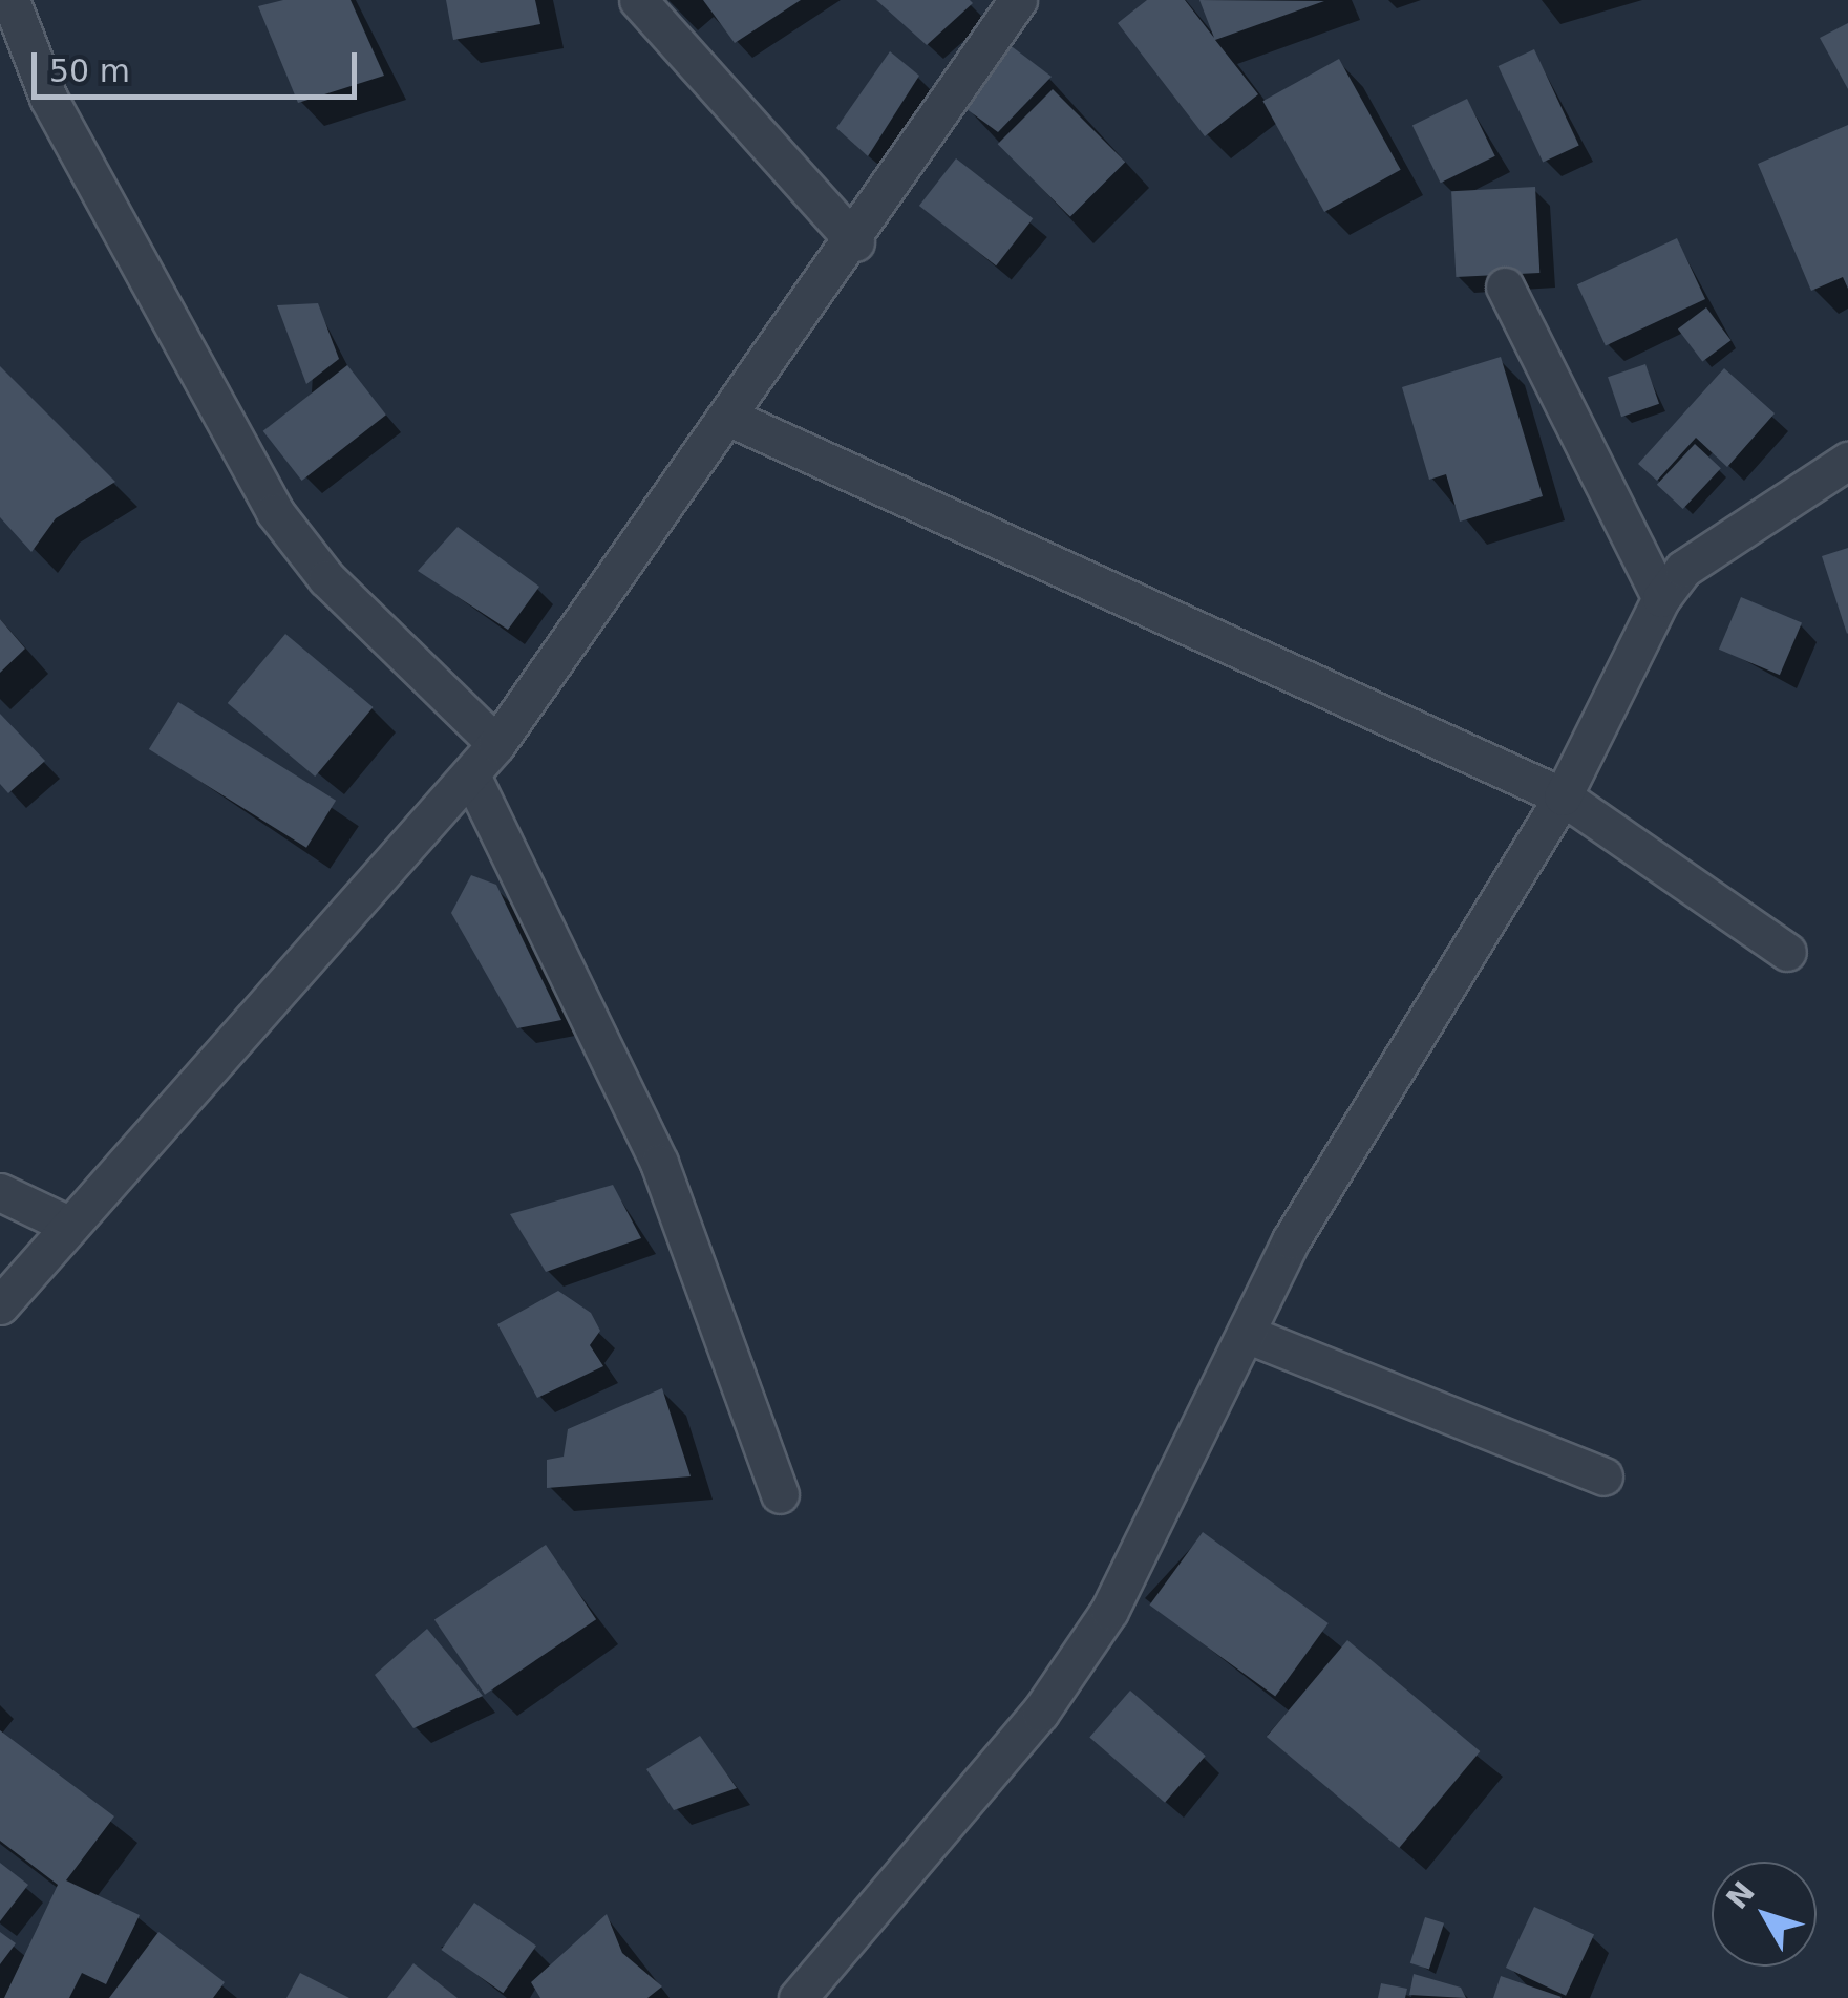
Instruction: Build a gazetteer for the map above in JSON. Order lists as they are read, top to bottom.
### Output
{
  "scale_bar": "50 m",
  "north": "top left"
}
